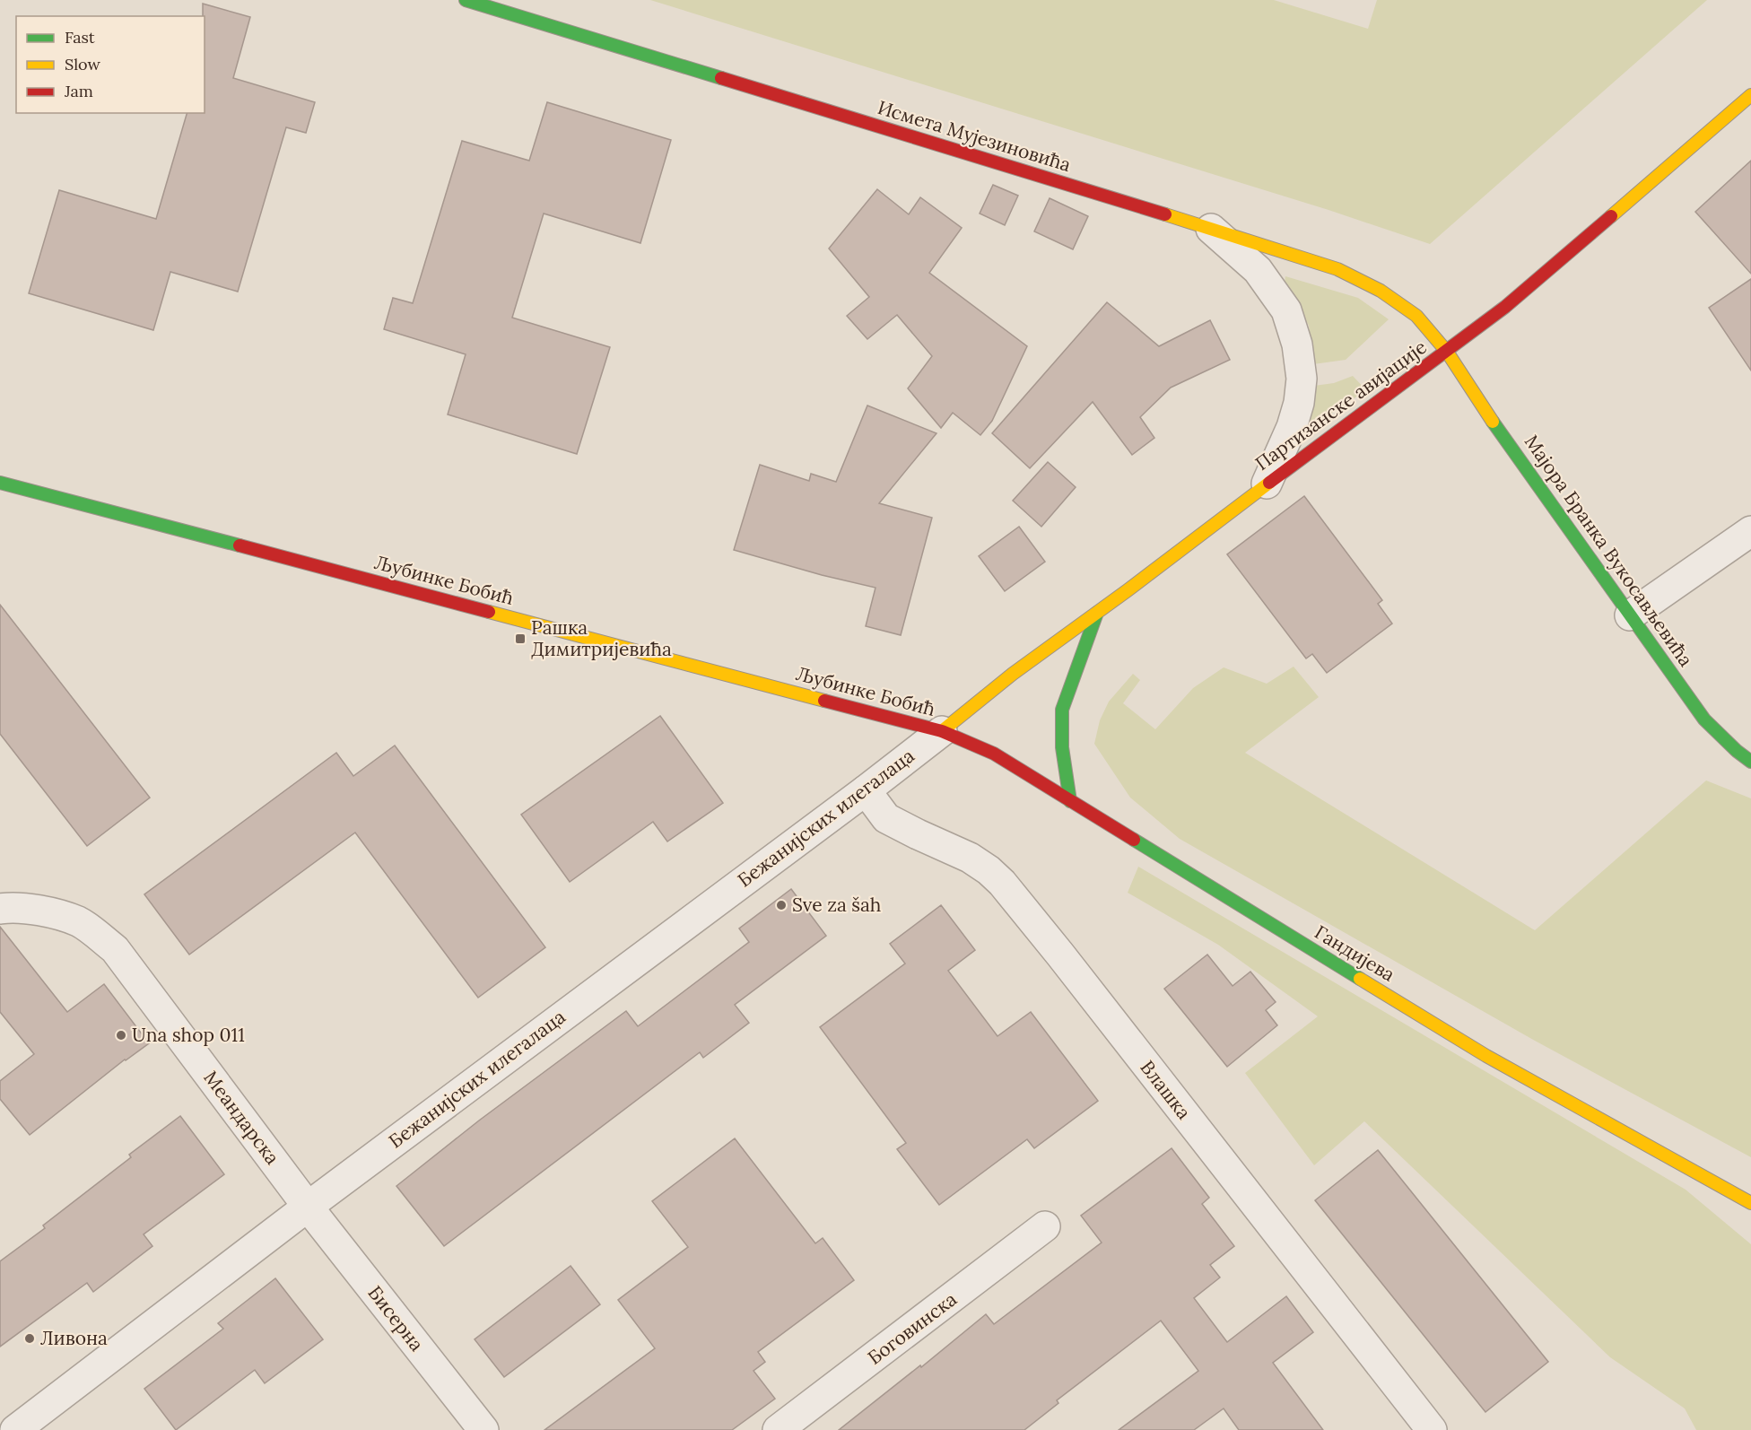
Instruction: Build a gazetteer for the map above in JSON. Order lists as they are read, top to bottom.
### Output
{
  "streets": {
    "street": [
      "Исмета Мујезиновића",
      "Партизанске авијације",
      "Мајора Бранка Вукосављевића",
      "Љубинке Бобић",
      "Бежанијских илегалаца",
      "Гандијева",
      "Влашка",
      "Меандарска",
      "Бисерна",
      "Боговинска"
    ]
  },
  "crossings": [
    ["Исмета Мујезиновића", "Партизанске авијације"],
    ["Исмета Мујезиновића", "Мајора Бранка Вукосављевића"],
    ["Партизанске авијације", "Мајора Бранка Вукосављевића"],
    ["Партизанске авијације", "Љубинке Бобић"],
    ["Партизанске авијације", "Бежанијских илегалаца"],
    ["Партизанске авијације", "Гандијева"],
    ["Љубинке Бобић", "Бежанијских илегалаца"],
    ["Љубинке Бобић", "Гандијева"],
    ["Бежанијских илегалаца", "Гандијева"],
    ["Бежанијских илегалаца", "Влашка"],
    ["Бежанијских илегалаца", "Меандарска"],
    ["Бежанијских илегалаца", "Бисерна"],
    ["Меандарска", "Бисерна"]
  ],
  "places": {
    "transit": ["Рашка Димитријевића"],
    "other": ["Sve za šah", "Una shop 011", "Ливона"]
  },
  "legend": ["Fast", "Slow", "Jam"]
}
